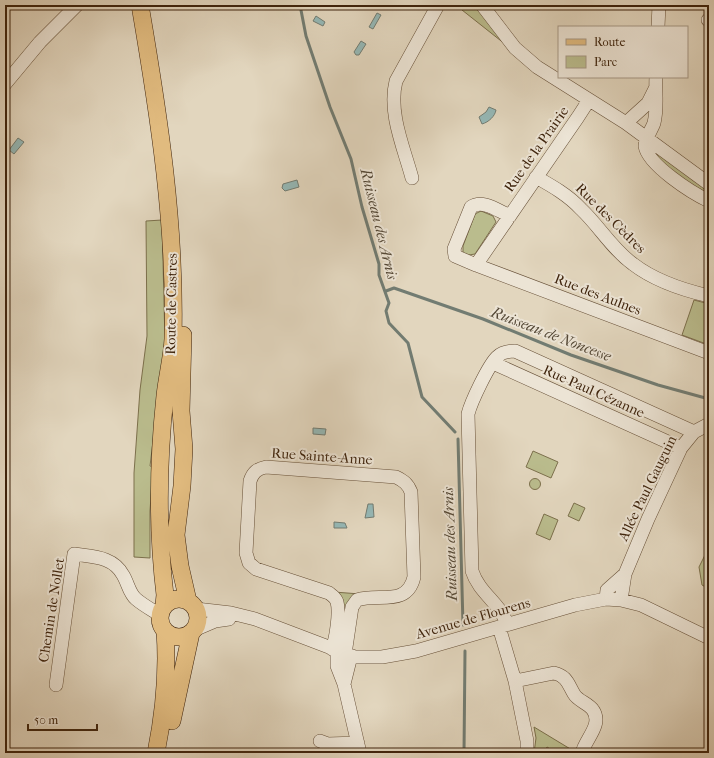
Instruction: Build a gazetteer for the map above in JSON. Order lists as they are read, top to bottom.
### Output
{
  "streets": {
    "main road": ["Route de Castres"],
    "street": [
      "Rue de la Prairie",
      "Rue des Cèdres",
      "Rue des Aulnes",
      "Rue Paul Cézanne",
      "Rue Sainte-Anne",
      "Allée Paul Gauguin",
      "Chemin de Nollet",
      "Avenue de Flourens"
    ]
  },
  "crossings": [
    ["Rue de la Prairie", "Rue des Cèdres"],
    ["Rue de la Prairie", "Rue des Aulnes"],
    ["Route de Castres", "Chemin de Nollet"],
    ["Route de Castres", "Avenue de Flourens"],
    ["Rue Paul Cézanne", "Allée Paul Gauguin"],
    ["Rue Paul Cézanne", "Avenue de Flourens"],
    ["Rue Sainte-Anne", "Avenue de Flourens"],
    ["Allée Paul Gauguin", "Avenue de Flourens"],
    ["Chemin de Nollet", "Avenue de Flourens"]
  ],
  "water": ["Ruisseau des Arnis", "Ruisseau de Noncesse"],
  "legend": ["Route", "Parc"],
  "scale_bar": "50 m"
}
